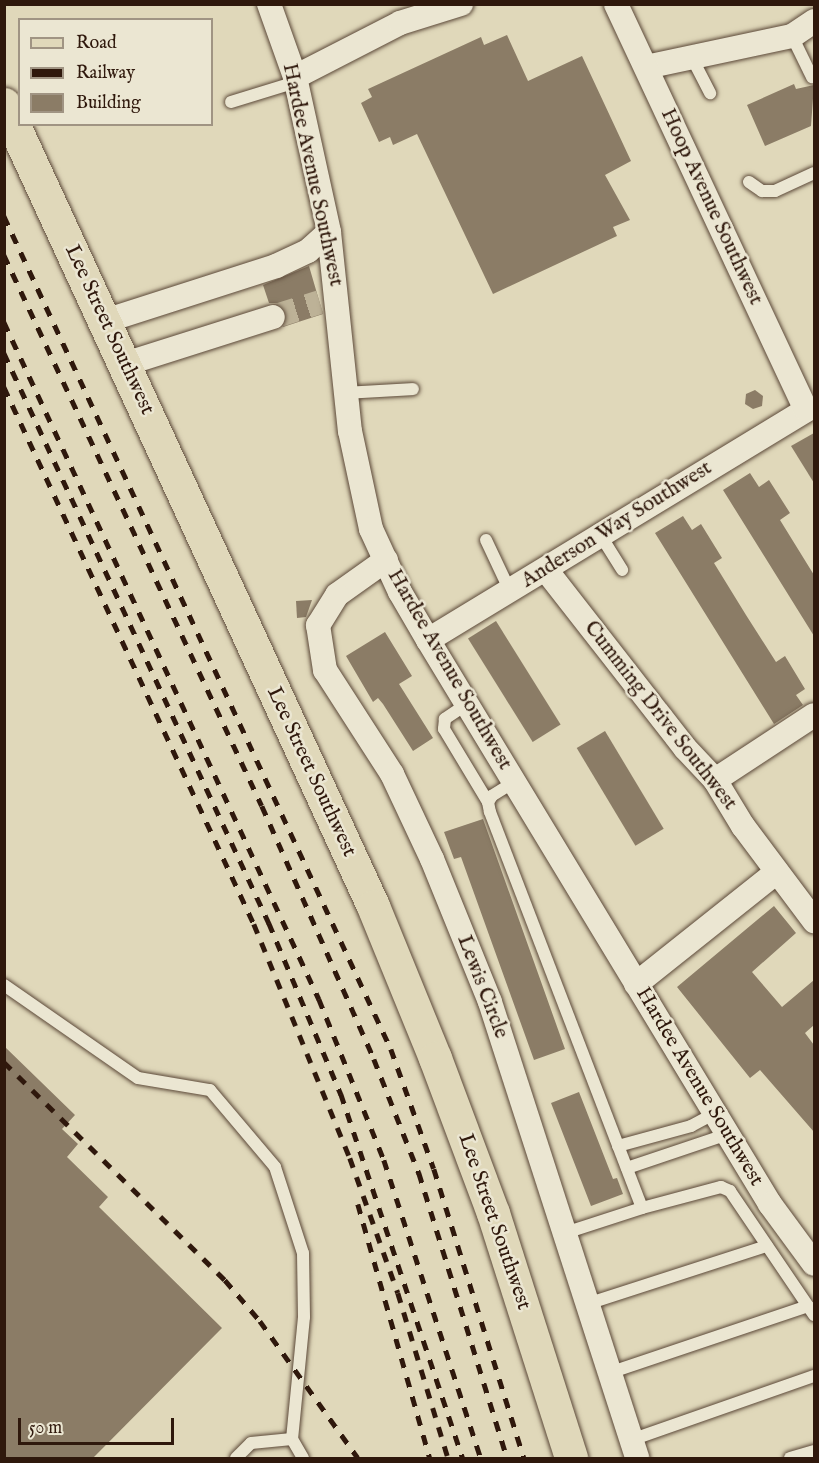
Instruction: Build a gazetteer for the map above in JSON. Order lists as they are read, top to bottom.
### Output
{
  "streets": {
    "main road": ["Lee Street Southwest"],
    "street": [
      "Hardee Avenue Southwest",
      "Hoop Avenue Southwest",
      "Anderson Way Southwest",
      "Cumming Drive Southwest",
      "Lewis Circle"
    ]
  },
  "crossings": [
    ["Hardee Avenue Southwest", "Anderson Way Southwest"],
    ["Hardee Avenue Southwest", "Lewis Circle"],
    ["Hoop Avenue Southwest", "Anderson Way Southwest"],
    ["Anderson Way Southwest", "Cumming Drive Southwest"]
  ],
  "legend": ["Road", "Railway", "Building"],
  "scale_bar": "50 m"
}
